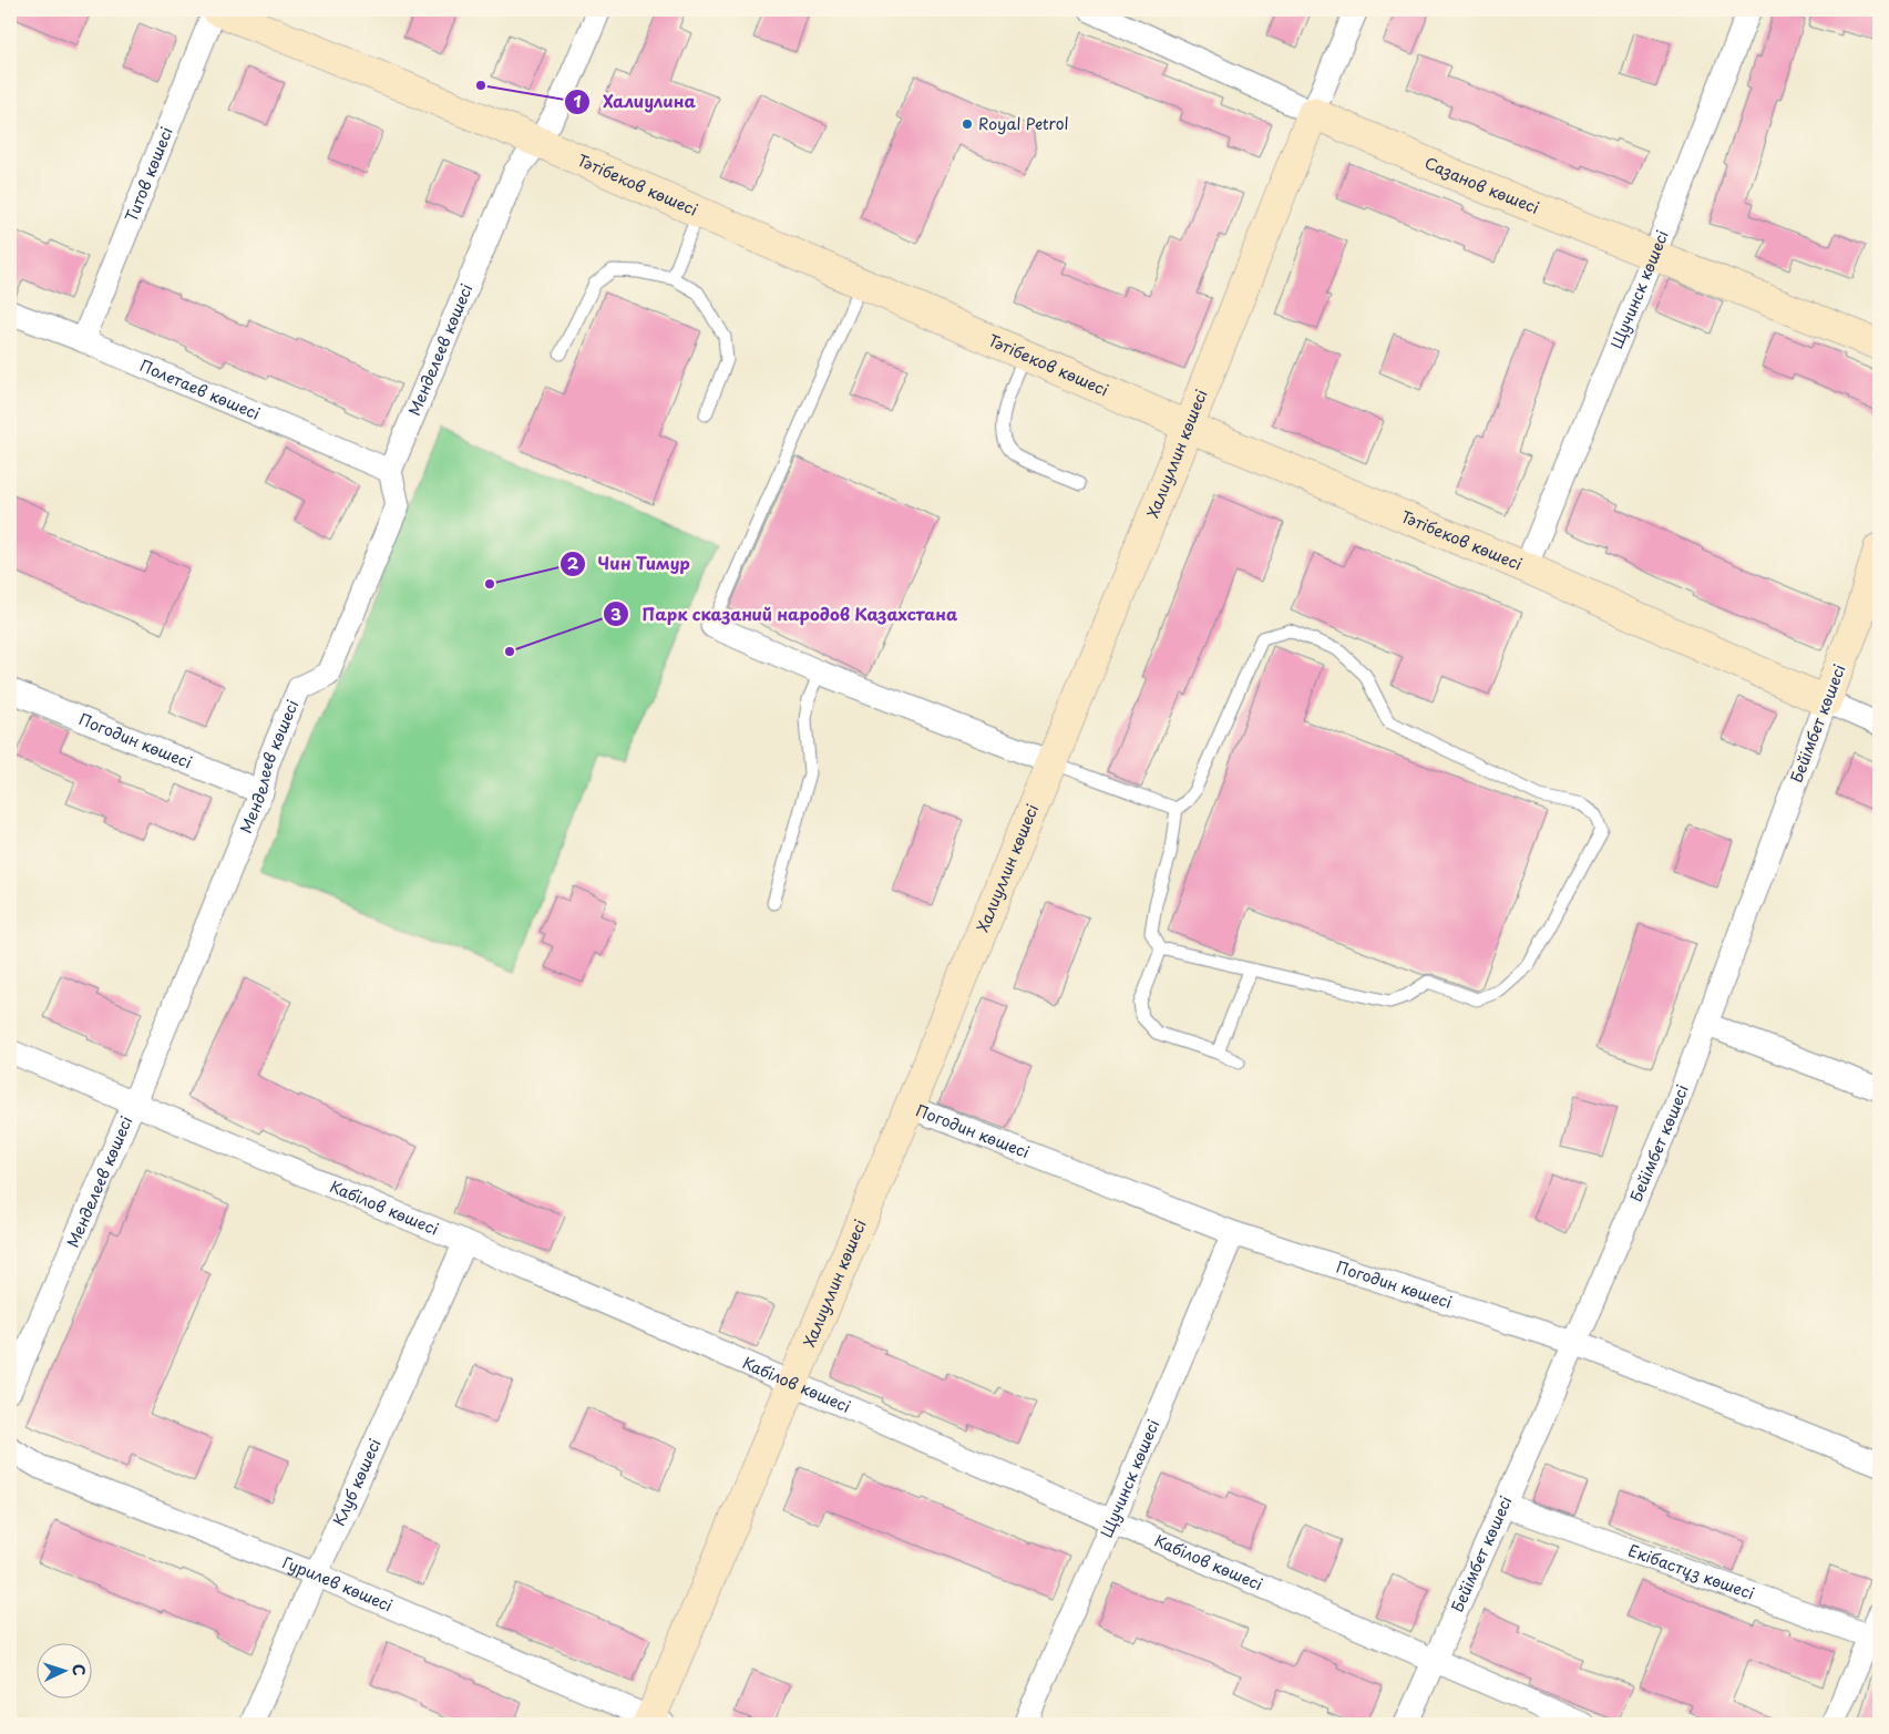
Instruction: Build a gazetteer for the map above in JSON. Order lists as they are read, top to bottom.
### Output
{
  "streets": {
    "main road": [
      "Сазанов көшесі",
      "Тәтібеков көшесі",
      "Халиуллин көшесі",
      "Бейімбет көшесі"
    ],
    "street": [
      "Титов көшесі",
      "Щучинск көшесі",
      "Менделеев көшесі",
      "Полетаев көшесі",
      "Погодин көшесі",
      "Кабілов көшесі",
      "Клуб көшесі",
      "Екібастұз көшесі",
      "Гурилев көшесі"
    ]
  },
  "crossings": [
    ["Титов көшесі", "Тәтібеков көшесі"],
    ["Титов көшесі", "Полетаев көшесі"],
    ["Сазанов көшесі", "Щучинск көшесі"],
    ["Сазанов көшесі", "Халиуллин көшесі"],
    ["Тәтібеков көшесі", "Щучинск көшесі"],
    ["Тәтібеков көшесі", "Менделеев көшесі"],
    ["Тәтібеков көшесі", "Халиуллин көшесі"],
    ["Тәтібеков көшесі", "Бейімбет көшесі"],
    ["Щучинск көшесі", "Погодин көшесі"],
    ["Щучинск көшесі", "Кабілов көшесі"],
    ["Менделеев көшесі", "Полетаев көшесі"],
    ["Менделеев көшесі", "Погодин көшесі"],
    ["Менделеев көшесі", "Кабілов көшесі"],
    ["Халиуллин көшесі", "Погодин көшесі"],
    ["Халиуллин көшесі", "Кабілов көшесі"],
    ["Халиуллин көшесі", "Гурилев көшесі"],
    ["Бейімбет көшесі", "Погодин көшесі"],
    ["Бейімбет көшесі", "Кабілов көшесі"],
    ["Бейімбет көшесі", "Екібастұз көшесі"],
    ["Кабілов көшесі", "Клуб көшесі"],
    ["Клуб көшесі", "Гурилев көшесі"]
  ],
  "places": [
    "Халиулина",
    "Royal Petrol",
    "Чин Тимур",
    "Парк сказаний народов Казахстана"
  ],
  "north": "right"
}
